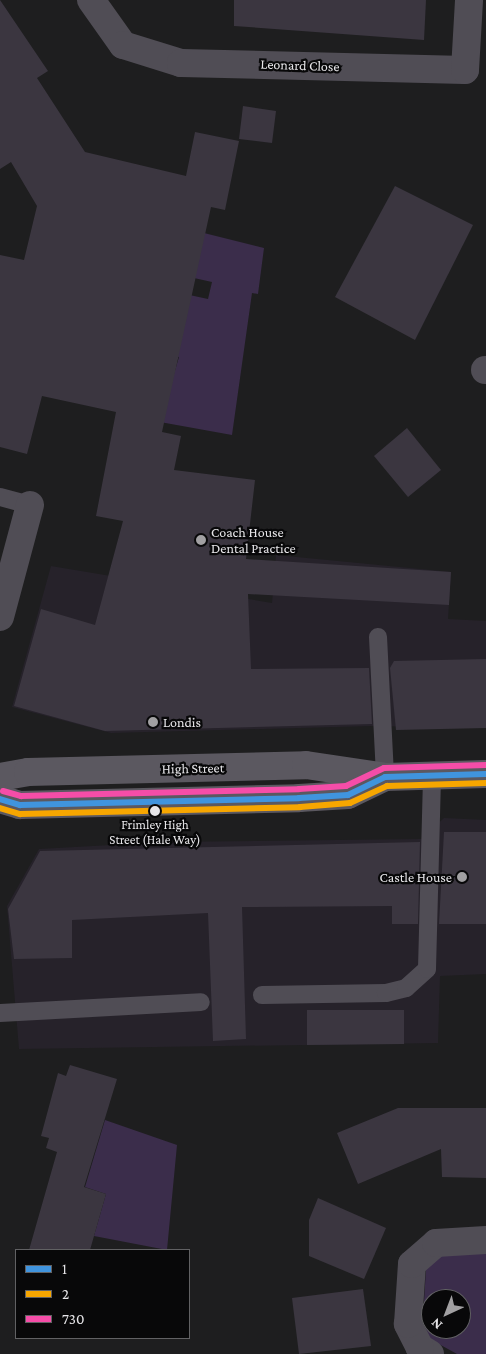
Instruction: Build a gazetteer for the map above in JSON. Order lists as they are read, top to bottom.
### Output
{
  "streets": {
    "street": ["Leonard Close", "High Street"]
  },
  "places": [
    "Coach House Dental Practice",
    "Londis",
    "Frimley High Street (Hale Way)",
    "Castle House"
  ],
  "lines": ["transit line 730", "transit line 1", "transit line 2"],
  "legend": ["1", "2", "730"],
  "north": "bottom left"
}
